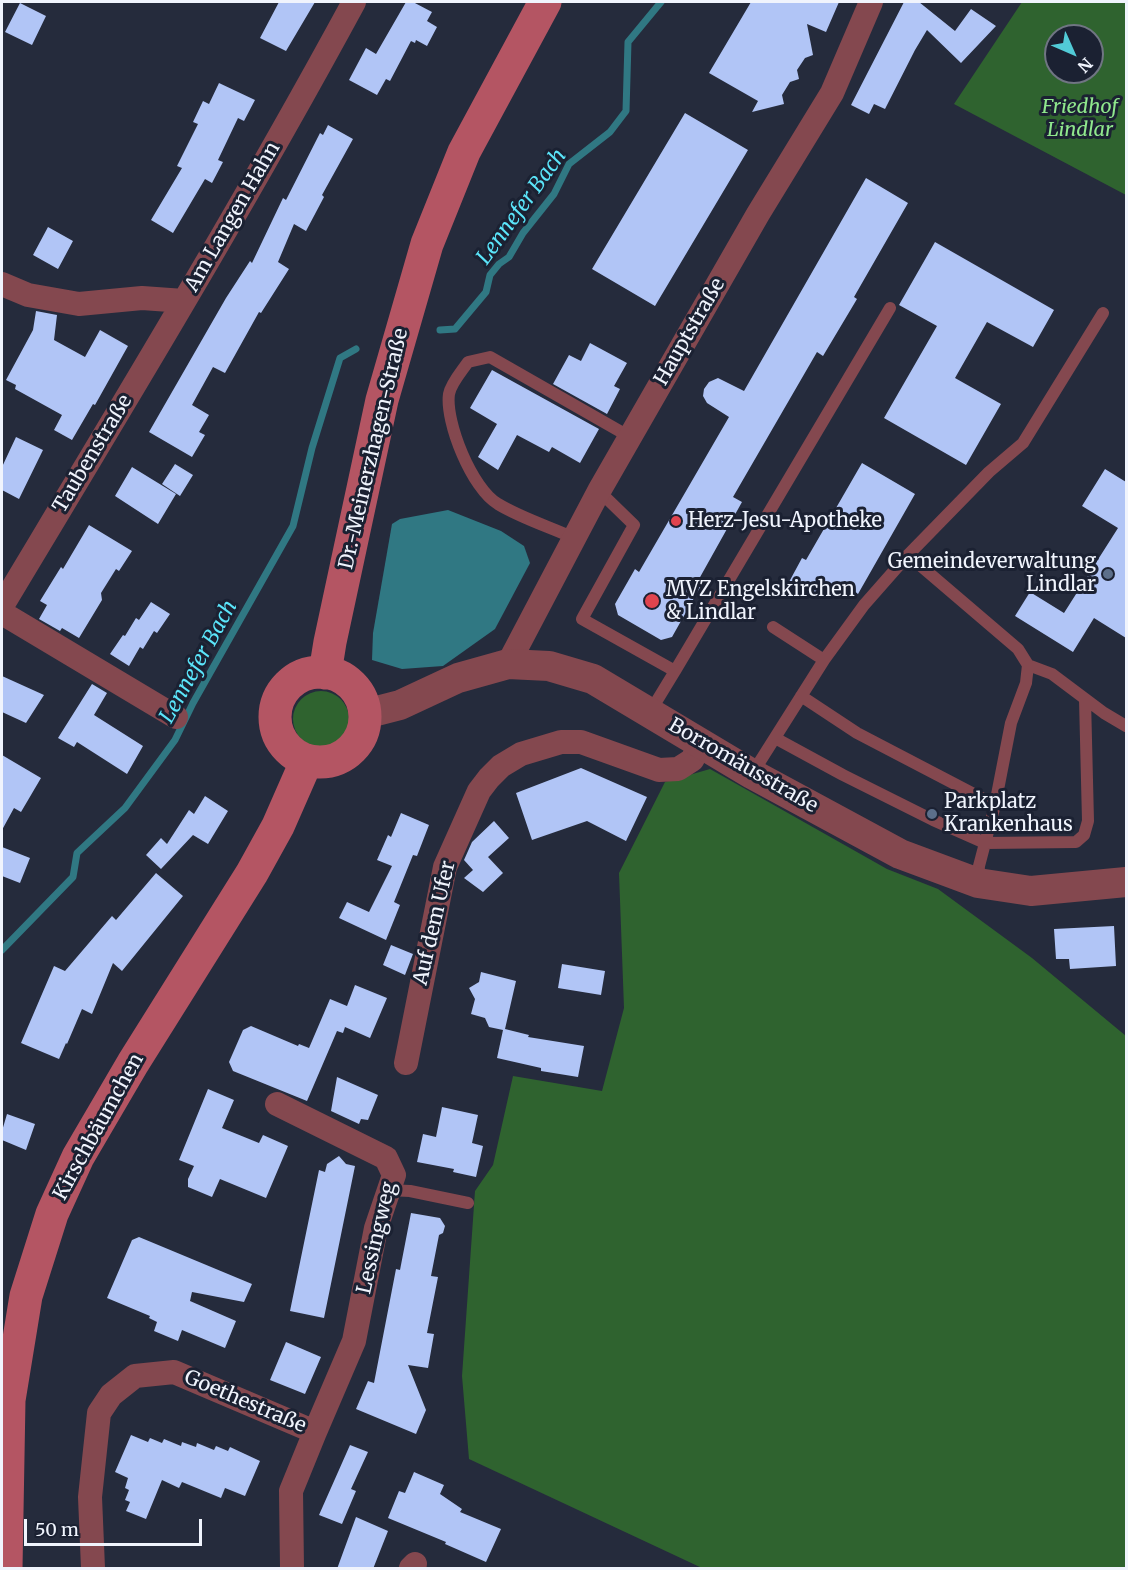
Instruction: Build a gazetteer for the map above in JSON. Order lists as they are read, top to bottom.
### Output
{
  "streets": {
    "main road": ["Dr.-Meinerzhagen-Straße", "Kirschbäumchen"],
    "street": [
      "Am Langen Hahn",
      "Hauptstraße",
      "Taubenstraße",
      "Borromäusstraße",
      "Auf dem Ufer",
      "Lessingweg",
      "Goethestraße"
    ]
  },
  "crossings": [
    ["Am Langen Hahn", "Taubenstraße"],
    ["Hauptstraße", "Borromäusstraße"],
    ["Dr.-Meinerzhagen-Straße", "Borromäusstraße"],
    ["Dr.-Meinerzhagen-Straße", "Kirschbäumchen"],
    ["Borromäusstraße", "Auf dem Ufer"],
    ["Borromäusstraße", "Kirschbäumchen"],
    ["Lessingweg", "Goethestraße"]
  ],
  "water": ["Lennefer Bach"],
  "parks": ["Friedhof Lindlar"],
  "places": [
    "Herz-Jesu-Apotheke",
    "Gemeindeverwaltung Lindlar",
    "MVZ Engelskirchen & Lindlar",
    "Parkplatz Krankenhaus"
  ],
  "scale_bar": "50 m",
  "north": "bottom right"
}
